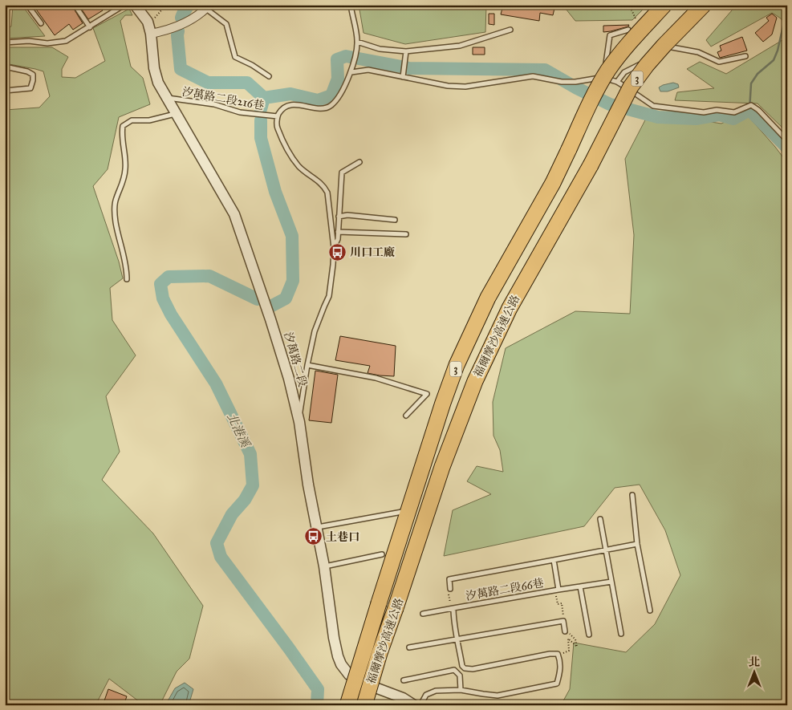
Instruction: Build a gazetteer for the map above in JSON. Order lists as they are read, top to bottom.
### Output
{
  "streets": {
    "highway": ["3", "福爾摩沙高速公路"],
    "street": ["汐萬路二段"],
    "lane": ["汐萬路二段216巷", "汐萬路二段66巷"]
  },
  "crossings": [
    ["汐萬路二段216巷", "汐萬路二段"]
  ],
  "water": ["北港溪"],
  "places": {
    "bus stop": ["川口工廠", "土巷口"]
  },
  "north": "top"
}
